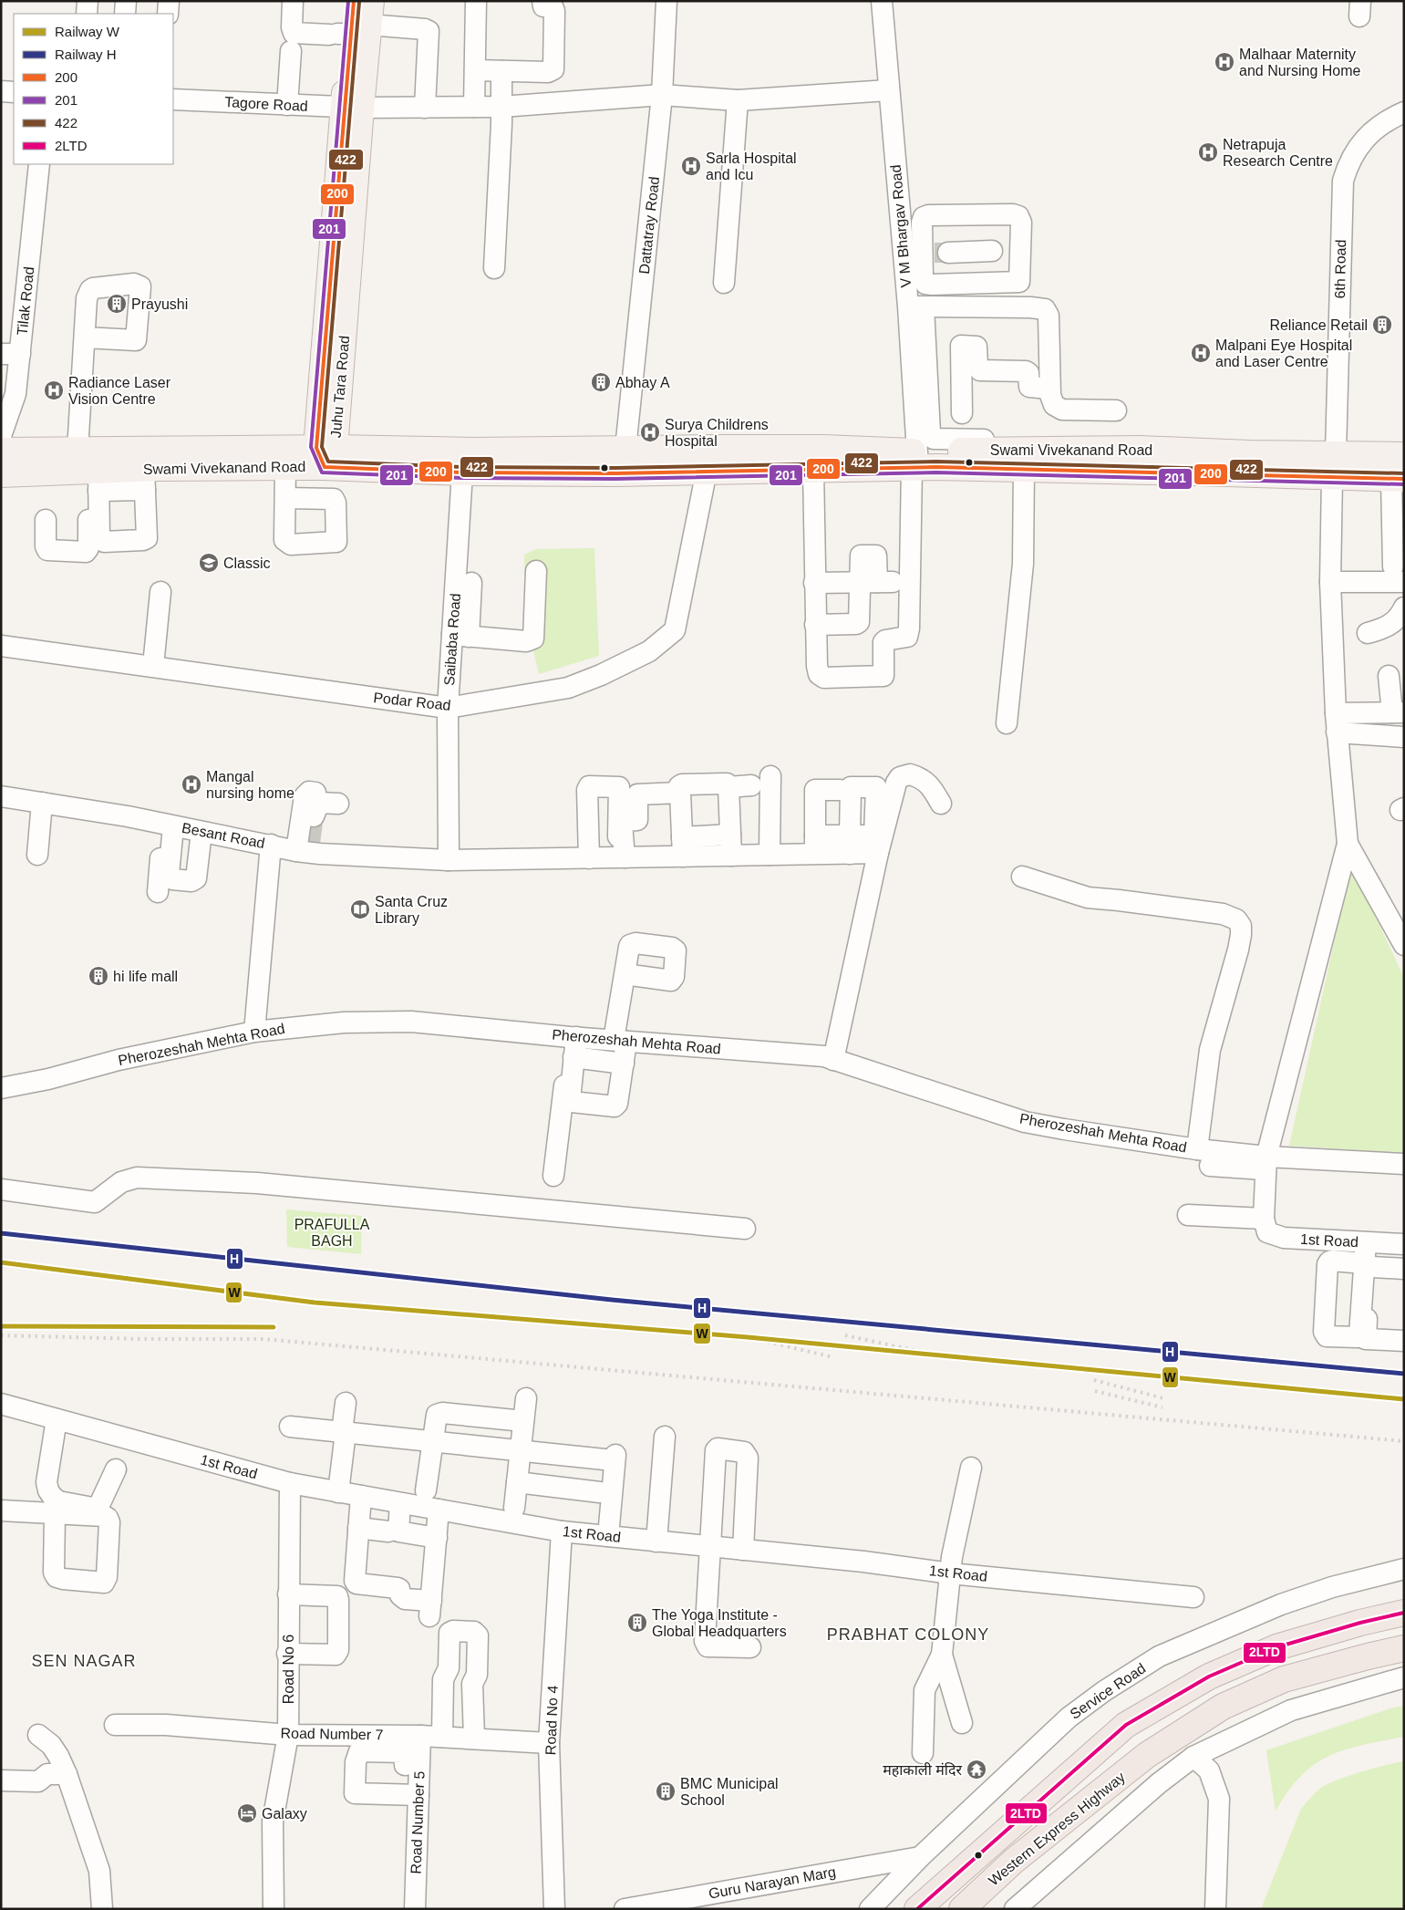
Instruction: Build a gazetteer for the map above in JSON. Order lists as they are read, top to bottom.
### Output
{
  "streets": {
    "highway": ["Western Express Highway"],
    "main road": ["Juhu Tara Road", "Swami Vivekanand Road"],
    "street": [
      "Tagore Road",
      "Dattatray Road",
      "V M Bhargav Road",
      "6th Road",
      "Tilak Road",
      "Saibaba Road",
      "Podar Road",
      "Besant Road",
      "Pherozeshah Mehta Road",
      "1st Road",
      "Road No 6",
      "Service Road",
      "Road No 4",
      "Road Number 7",
      "Road Number 5",
      "Guru Narayan Marg"
    ]
  },
  "crossings": [
    ["Tagore Road", "Dattatray Road"],
    ["Tagore Road", "V M Bhargav Road"],
    ["Tagore Road", "Juhu Tara Road"],
    ["Dattatray Road", "Swami Vivekanand Road"],
    ["V M Bhargav Road", "Swami Vivekanand Road"],
    ["6th Road", "Swami Vivekanand Road"],
    ["Juhu Tara Road", "Swami Vivekanand Road"],
    ["Swami Vivekanand Road", "Saibaba Road"],
    ["Swami Vivekanand Road", "Podar Road"],
    ["Saibaba Road", "Podar Road"],
    ["Saibaba Road", "Besant Road"],
    ["1st Road", "Road No 6"],
    ["1st Road", "Road No 4"],
    ["Road No 6", "Road Number 7"],
    ["Service Road", "Guru Narayan Marg"],
    ["Road No 4", "Road Number 7"],
    ["Road Number 7", "Road Number 5"]
  ],
  "districts": ["PRABHAT COLONY", "SEN NAGAR"],
  "parks": ["PRAFULLA BAGH"],
  "places": {
    "hospital": [
      "Malhaar Maternity and Nursing Home",
      "Netrapuja Research Centre",
      "Sarla Hospital and Icu",
      "Malpani Eye Hospital and Laser Centre",
      "Radiance Laser Vision Centre",
      "Surya Childrens Hospital",
      "Mangal nursing home"
    ],
    "building": [
      "Prayushi",
      "Reliance Retail",
      "Abhay A",
      "hi life mall",
      "The Yoga Institute - Global Headquarters",
      "BMC Municipal School"
    ],
    "school or university": ["Classic"],
    "library": ["Santa Cruz Library"],
    "temple": ["महाकाली मंदिर"],
    "hotel": ["Galaxy"]
  },
  "lines": [
    "transit line 200",
    "transit line 201",
    "transit line 422",
    "rail line H",
    "rail line W",
    "transit line 2LTD"
  ],
  "legend": [
    "Railway W",
    "Railway H",
    "200",
    "201",
    "422",
    "2LTD"
  ]
}
